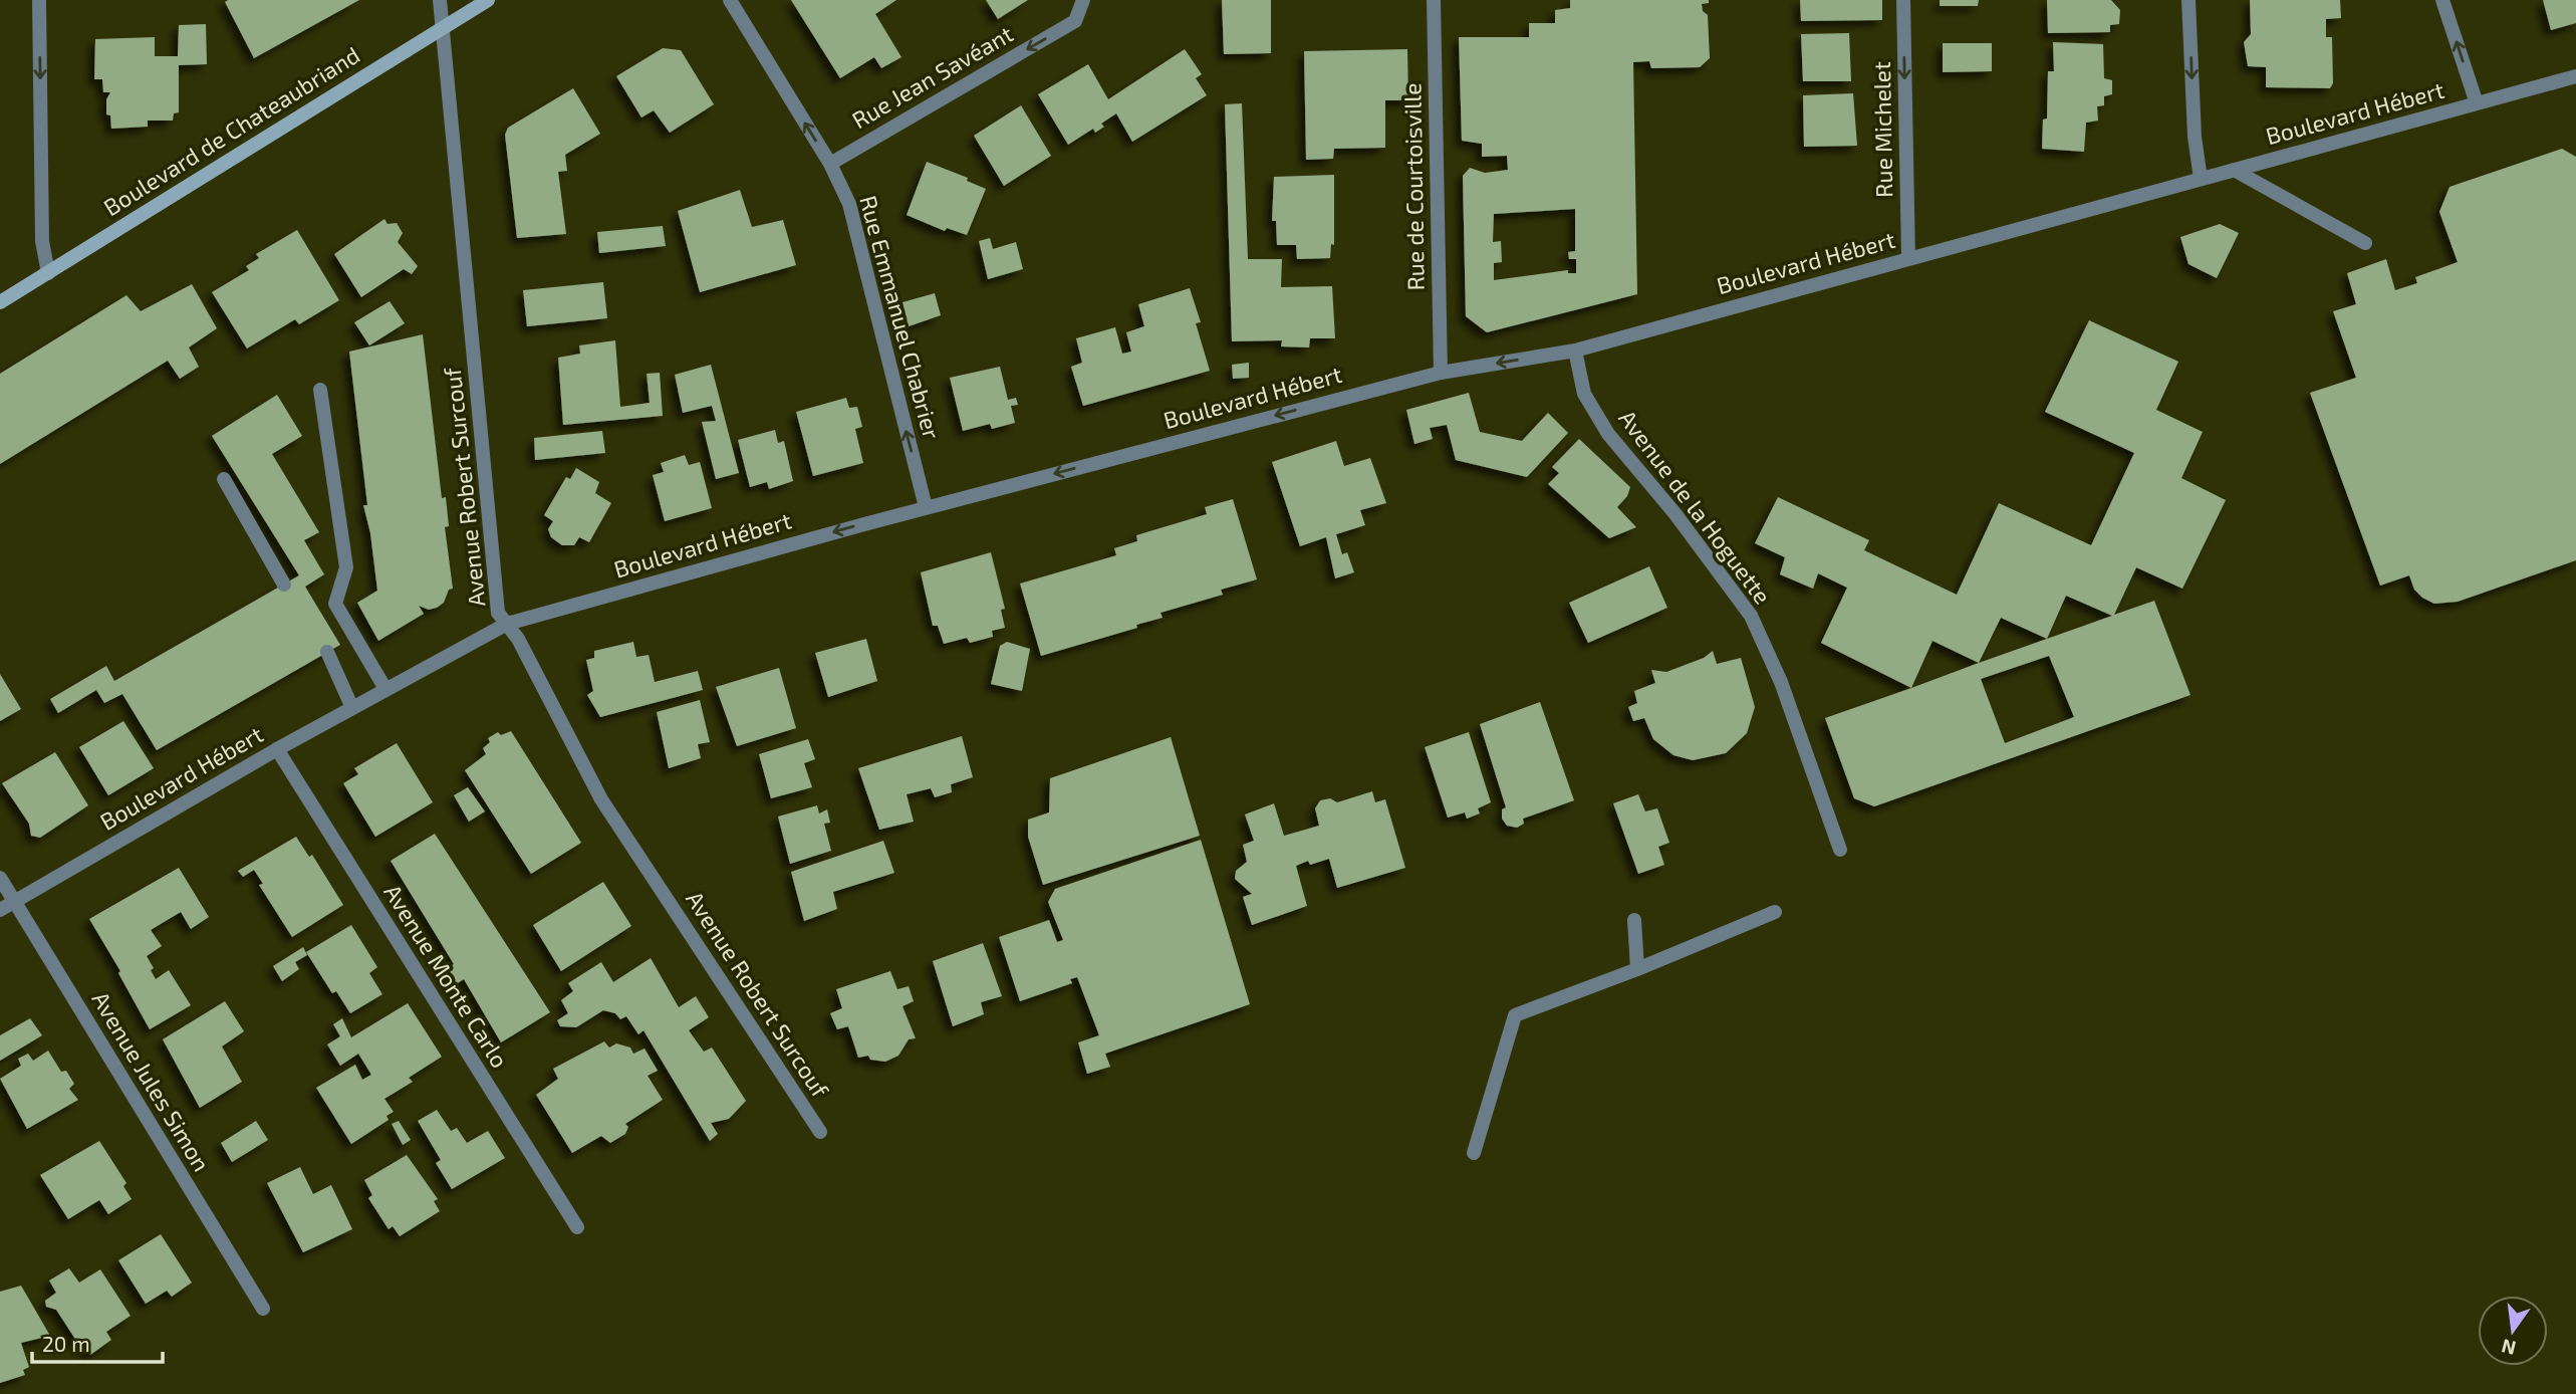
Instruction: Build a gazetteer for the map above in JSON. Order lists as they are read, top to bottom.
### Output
{
  "streets": {
    "main road": ["Boulevard de Chateaubriand"],
    "street": [
      "Rue Jean Savéant",
      "Boulevard Hébert",
      "Rue Michelet",
      "Rue de Courtoisville",
      "Rue Emmanuel Chabrier",
      "Avenue Robert Surcouf",
      "Avenue de la Hoguette",
      "Avenue Monte Carlo",
      "Avenue Jules Simon"
    ]
  },
  "crossings": [
    ["Rue Jean Savéant", "Rue Emmanuel Chabrier"],
    ["Boulevard Hébert", "Rue Michelet"],
    ["Boulevard Hébert", "Rue de Courtoisville"],
    ["Boulevard Hébert", "Rue Emmanuel Chabrier"],
    ["Boulevard Hébert", "Avenue Robert Surcouf"],
    ["Boulevard Hébert", "Avenue de la Hoguette"],
    ["Boulevard Hébert", "Avenue Monte Carlo"],
    ["Boulevard Hébert", "Avenue Jules Simon"],
    ["Boulevard de Chateaubriand", "Avenue Robert Surcouf"]
  ],
  "one_way": [
    "Rue Jean Savéant",
    "Boulevard Hébert",
    "Rue Michelet",
    "Rue Emmanuel Chabrier"
  ],
  "scale_bar": "20 m",
  "north": "bottom"
}
